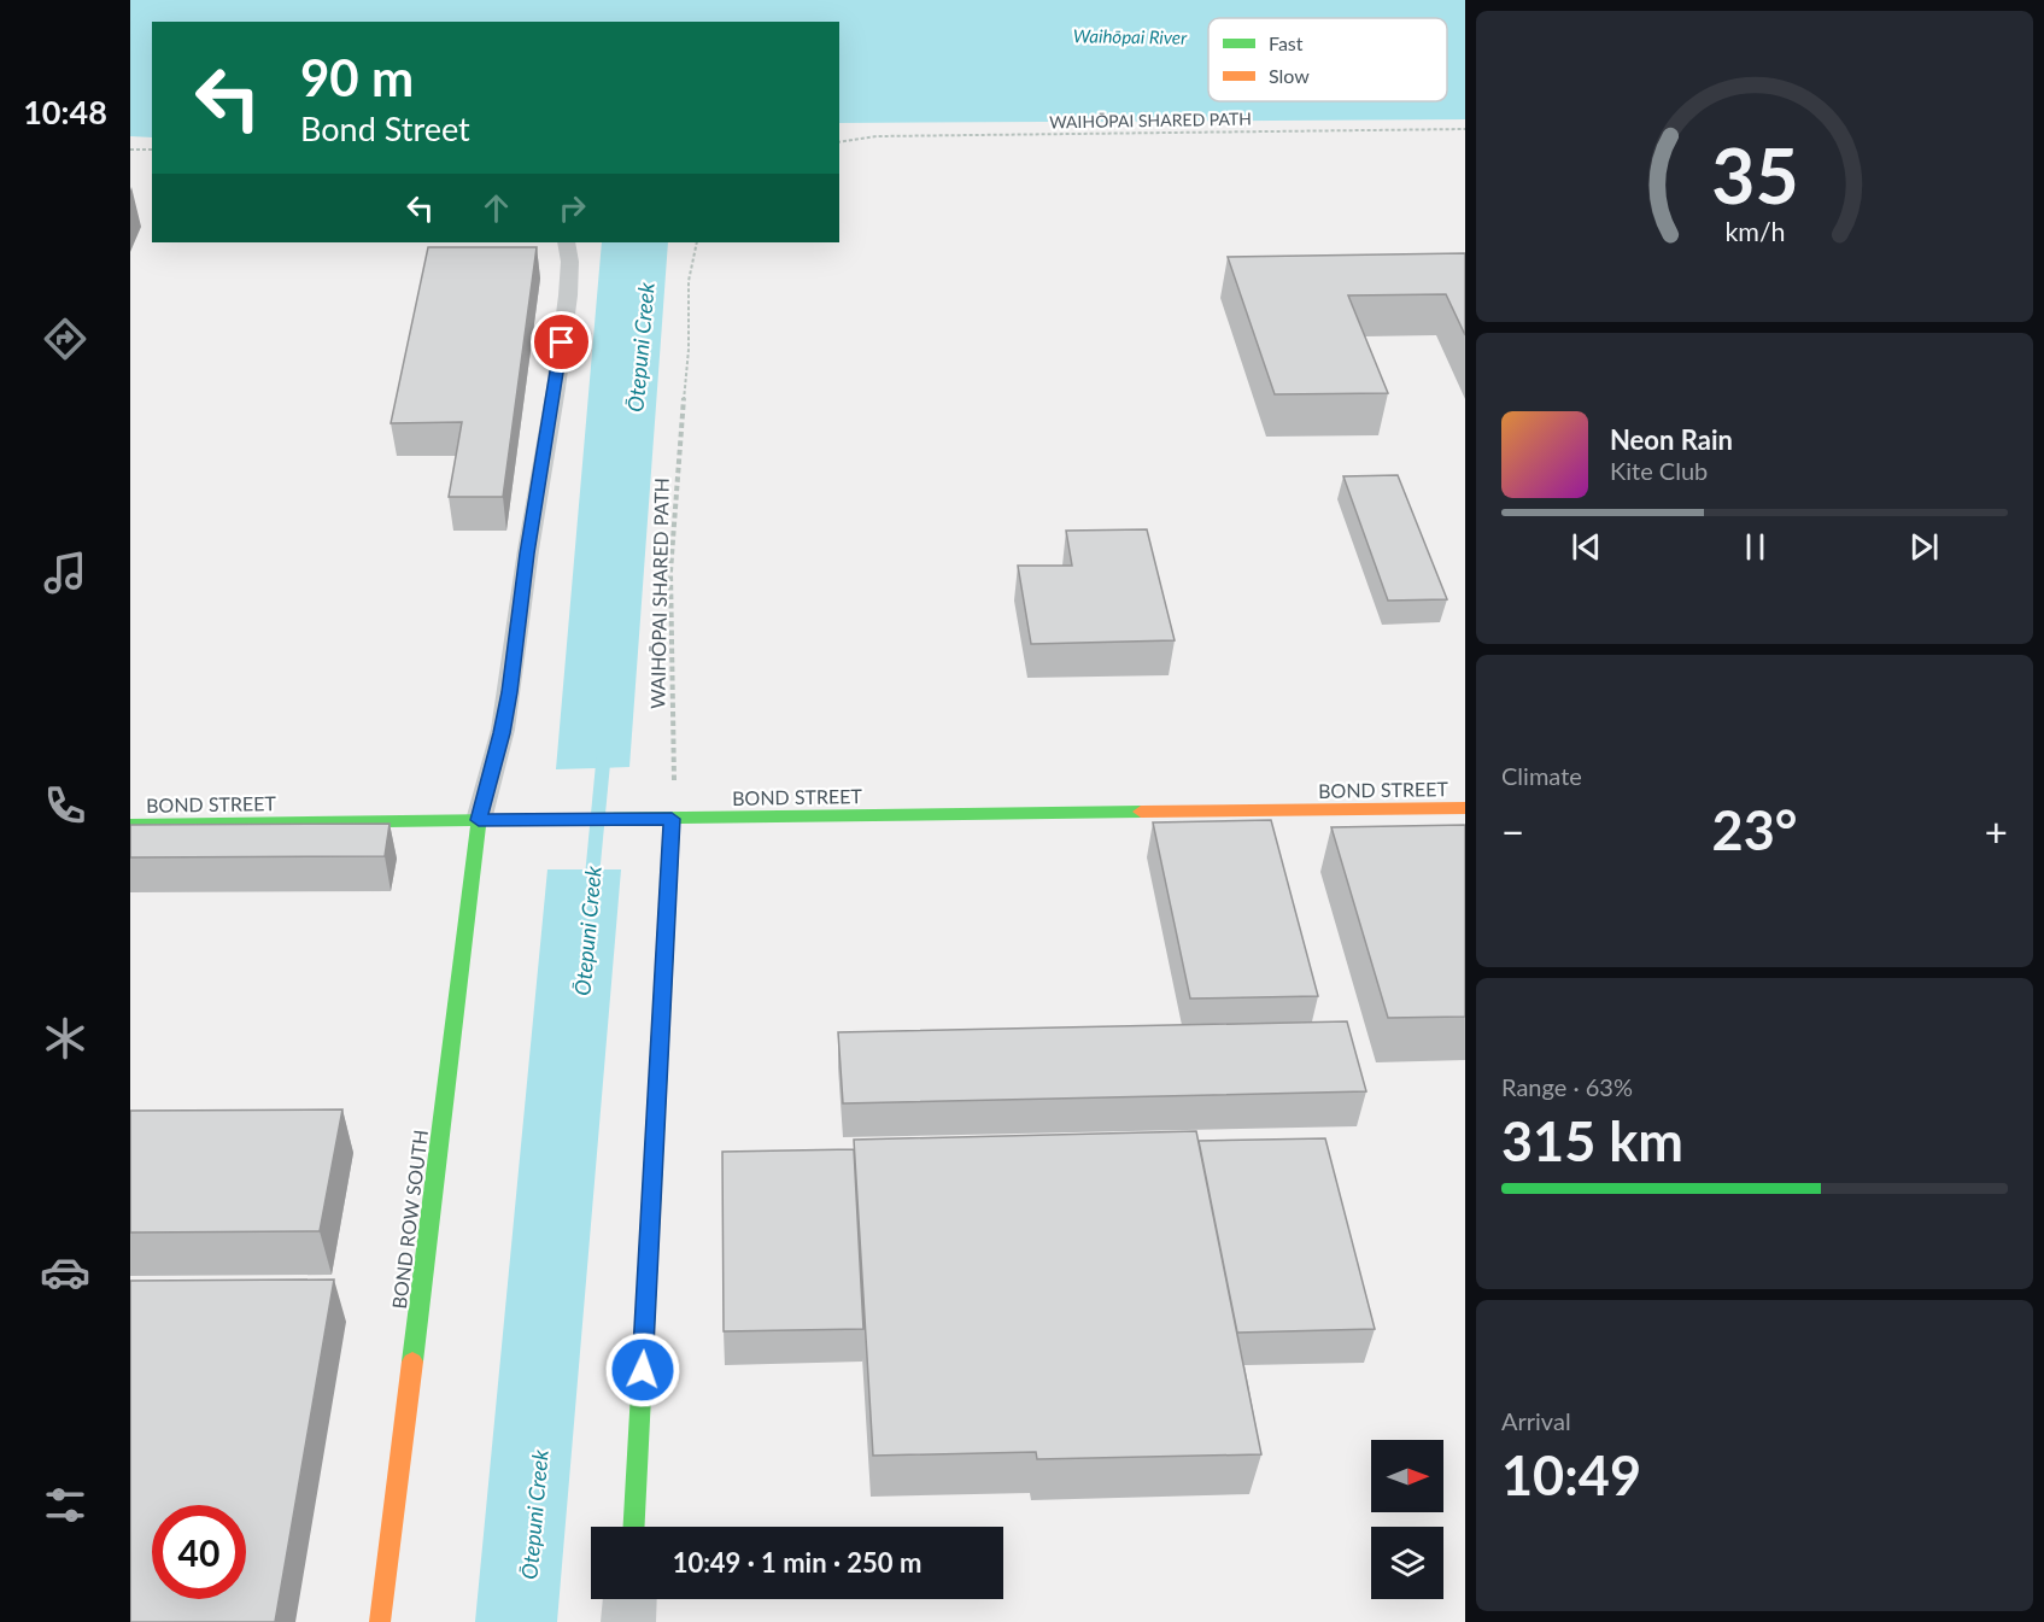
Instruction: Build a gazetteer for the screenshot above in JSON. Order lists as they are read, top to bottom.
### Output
{
  "streets": {
    "street": ["BOND STREET", "BOND ROW SOUTH"],
    "path": ["WAIHŌPAI SHARED PATH"]
  },
  "crossings": [
    ["WAIHŌPAI SHARED PATH", "BOND STREET"],
    ["BOND STREET", "BOND ROW SOUTH"]
  ],
  "water": ["Waihōpai River", "Ōtepuni Creek"],
  "legend": ["Fast", "Slow"],
  "north": "right",
  "page": {
    "tabs": "10:48",
    "turn": ["90 m", "Bond Street"],
    "song": ["Neon Rain", "Kite Club"],
    "tile": [
      "Climate",
      ["Range · 63%", "315 km"],
      ["Arrival", "10:49"]
    ],
    "heat": ["−", "23°", "+"],
    "limit": "40",
    "trip": "10:49 · 1 min · 250 m",
    "gauge": ["35", "km/h"]
  }
}
